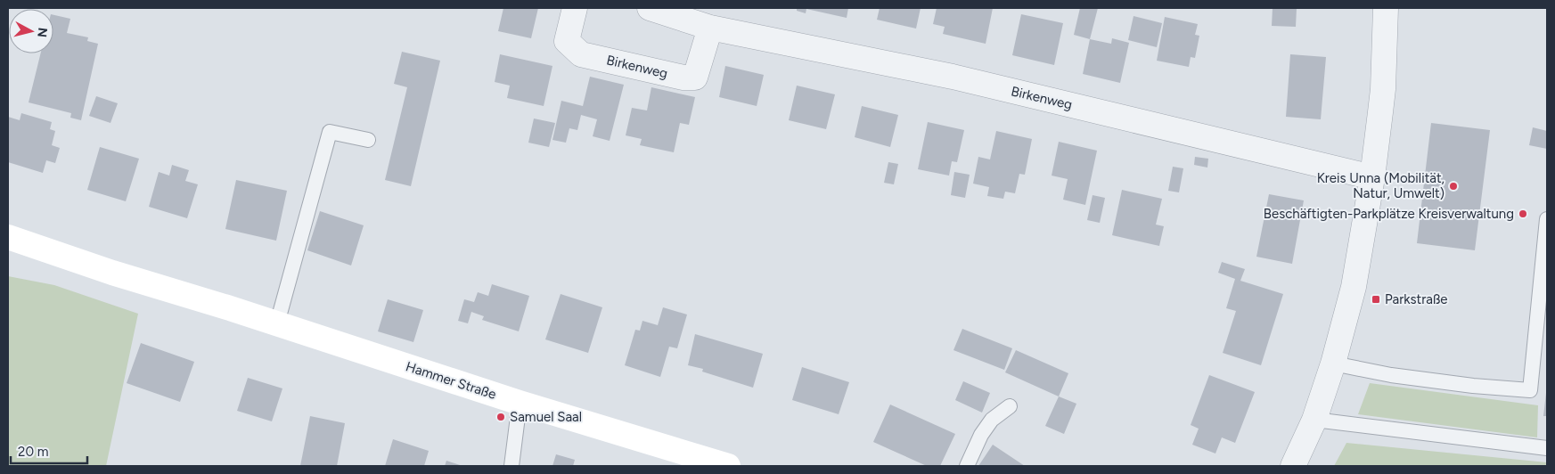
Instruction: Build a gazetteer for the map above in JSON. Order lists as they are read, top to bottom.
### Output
{
  "streets": {
    "main road": ["Hammer Straße"],
    "street": ["Birkenweg"]
  },
  "places": {
    "other": ["Kreis Unna (Mobilität, Natur, Umwelt)", "Beschäftigten-Parkplätze Kreisverwaltung", "Samuel Saal"],
    "transit": ["Parkstraße"]
  },
  "scale_bar": "20 m",
  "north": "right"
}
